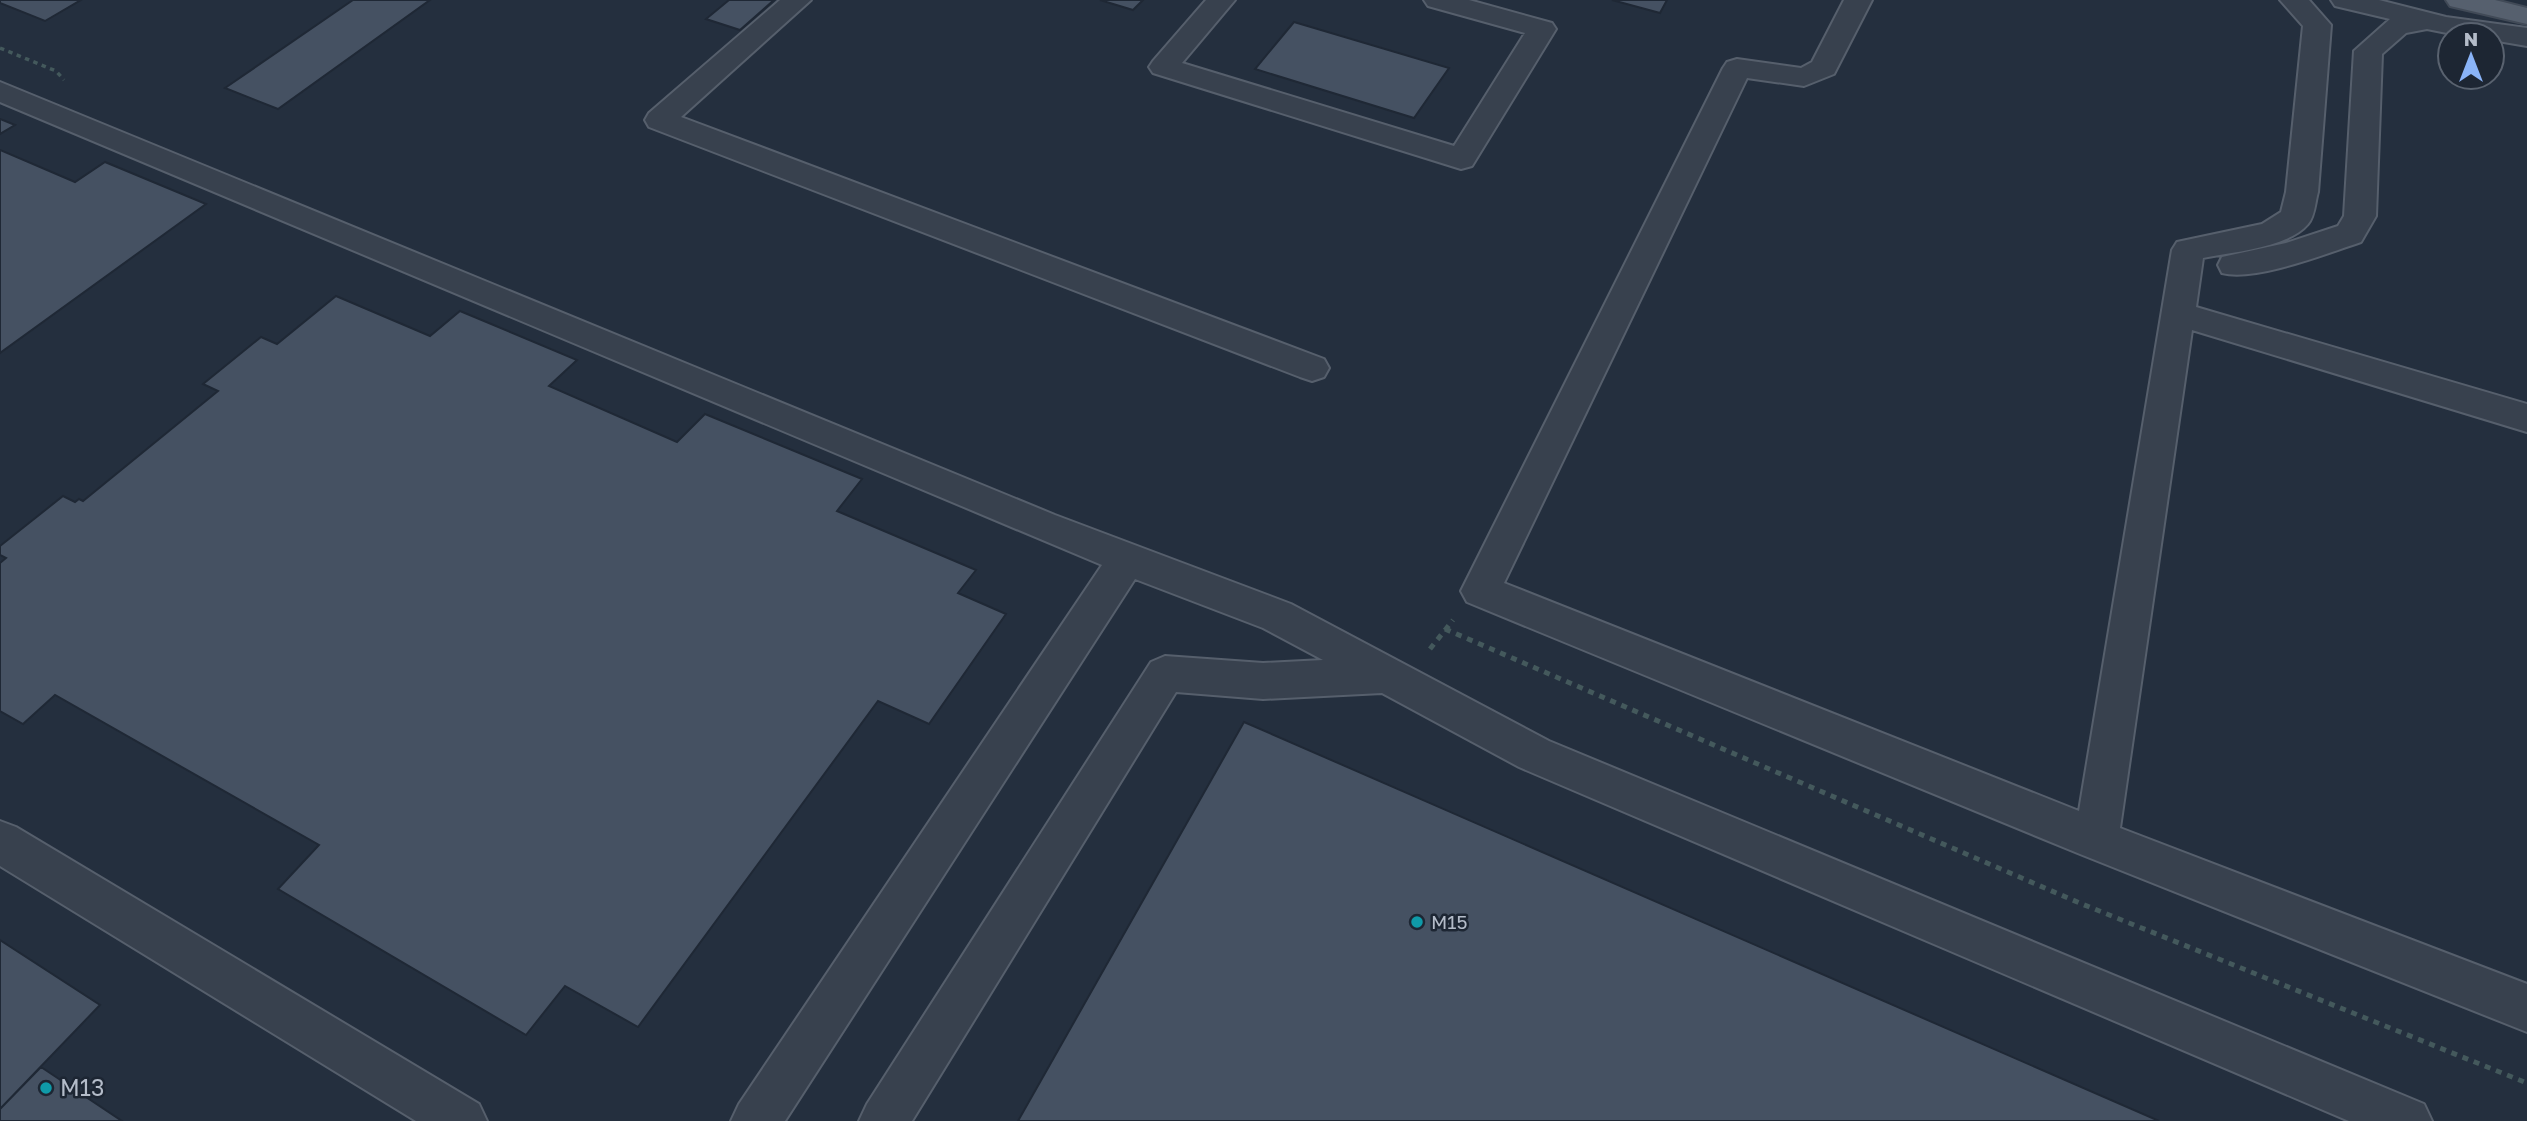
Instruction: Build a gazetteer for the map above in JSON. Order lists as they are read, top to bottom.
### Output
{
  "places": ["M15", "M13"],
  "north": "top"
}
